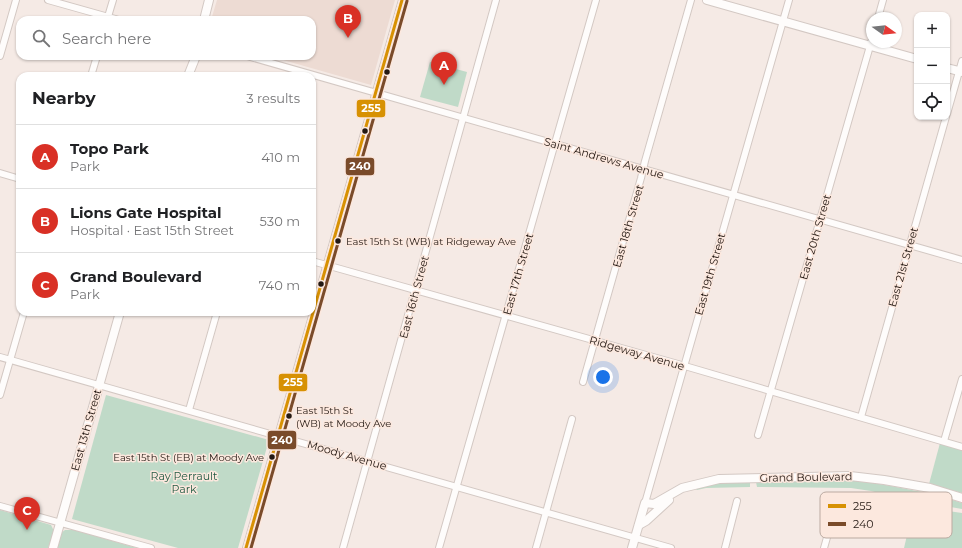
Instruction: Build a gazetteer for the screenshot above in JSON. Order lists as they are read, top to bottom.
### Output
{
  "streets": {
    "street": [
      "Saint Andrews Avenue",
      "East 18th Street",
      "East 20th Street",
      "East 21st Street",
      "East 17th Street",
      "East 19th Street",
      "East 16th Street",
      "Ridgeway Avenue",
      "East 13th Street",
      "Moody Avenue",
      "Grand Boulevard"
    ]
  },
  "crossings": [
    ["Saint Andrews Avenue", "East 18th Street"],
    ["Saint Andrews Avenue", "East 20th Street"],
    ["Saint Andrews Avenue", "East 21st Street"],
    ["Saint Andrews Avenue", "East 17th Street"],
    ["Saint Andrews Avenue", "East 19th Street"],
    ["Saint Andrews Avenue", "East 16th Street"],
    ["East 18th Street", "Ridgeway Avenue"],
    ["East 20th Street", "Ridgeway Avenue"],
    ["East 21st Street", "Ridgeway Avenue"],
    ["East 17th Street", "Ridgeway Avenue"],
    ["East 17th Street", "Moody Avenue"],
    ["East 19th Street", "Ridgeway Avenue"],
    ["East 19th Street", "Moody Avenue"],
    ["East 19th Street", "Grand Boulevard"],
    ["East 16th Street", "Ridgeway Avenue"],
    ["East 16th Street", "Moody Avenue"],
    ["East 13th Street", "Moody Avenue"]
  ],
  "parks": ["Ray Perrault Park"],
  "places": ["East 15th St (WB) at Ridgeway Ave", "East 15th St (WB) at Moody Ave", "East 15th St (EB) at Moody Ave"],
  "lines": ["transit line 255", "transit line 240"],
  "legend": ["255", "240"],
  "north": "right",
  "page": {
    "pins": ["B", "A", "C"],
    "map_buttons": ["+", "−"],
    "search": "Search here",
    "heading": ["Nearby", "3 results"],
    "list": [
      {
        "mark": "A",
        "name": "Topo Park",
        "note": "Park",
        "value": "410 m"
      },
      {
        "mark": "B",
        "name": "Lions Gate Hospital",
        "note": "Hospital · East 15th Street",
        "value": "530 m"
      },
      {
        "mark": "C",
        "name": "Grand Boulevard",
        "note": "Park",
        "value": "740 m"
      }
    ]
  }
}
